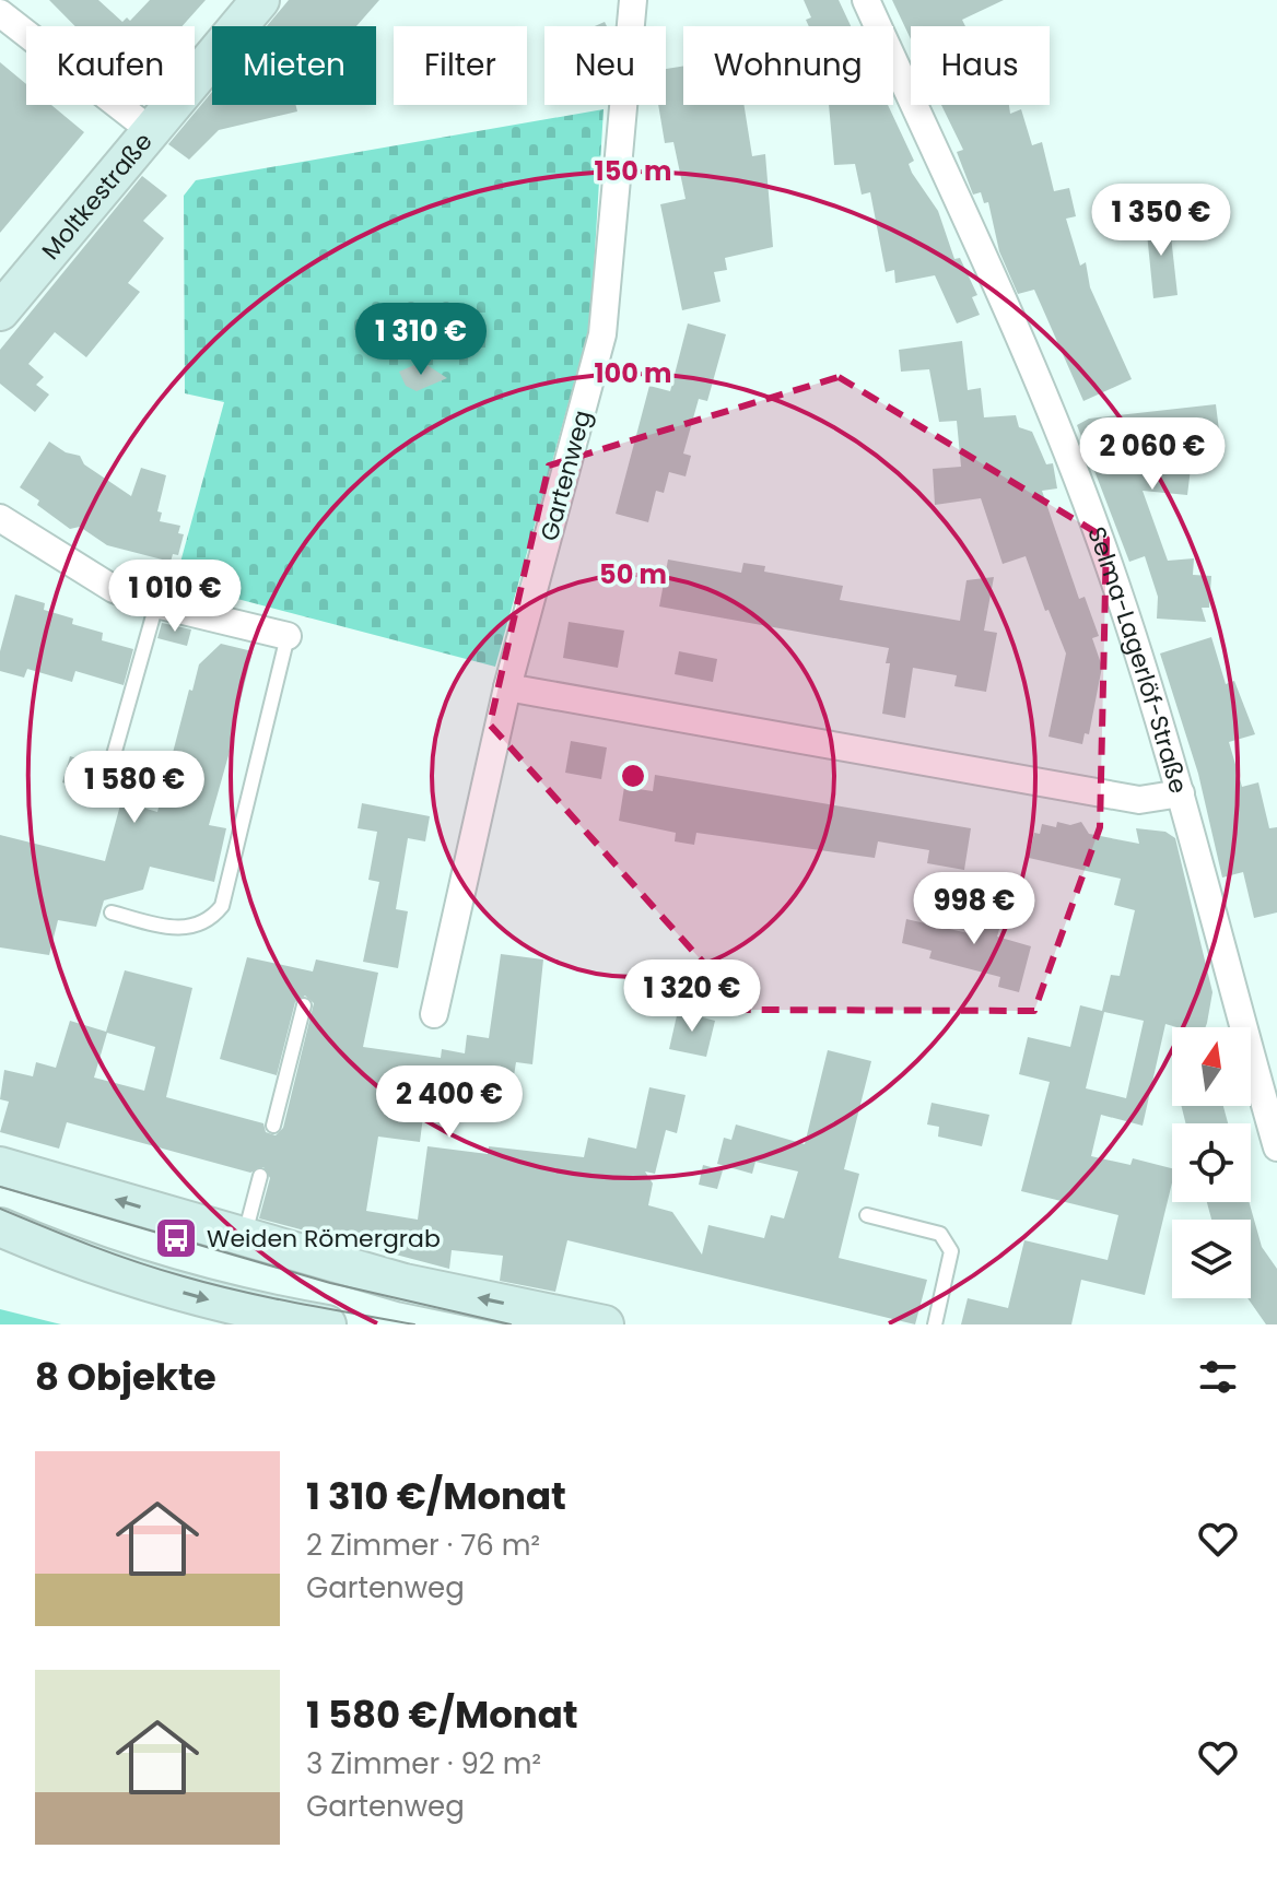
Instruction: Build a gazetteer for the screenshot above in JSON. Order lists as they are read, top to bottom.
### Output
{
  "streets": {
    "main road": ["Moltkestraße"],
    "street": ["Gartenweg", "Selma-Lagerlöf-Straße"]
  },
  "places": {
    "bus stop": ["Weiden Römergrab"]
  },
  "north": "top",
  "page": {
    "chip": [
      "Kaufen",
      "Mieten",
      "Filter",
      "Neu",
      "Wohnung",
      "Haus"
    ],
    "price": [
      "1 350 €",
      "1 310 €",
      "2 060 €",
      "1 010 €",
      "1 580 €",
      "998 €",
      "1 320 €",
      "2 400 €"
    ],
    "heading": "8 Objekte",
    "list": [
      {
        "name": "1 310 €/Monat",
        "note": "2 Zimmer · 76 m² · Gartenweg"
      },
      {
        "name": "1 580 €/Monat",
        "note": "3 Zimmer · 92 m² · Gartenweg"
      }
    ]
  },
  "rings": ["150 m", "100 m", "50 m"]
}
